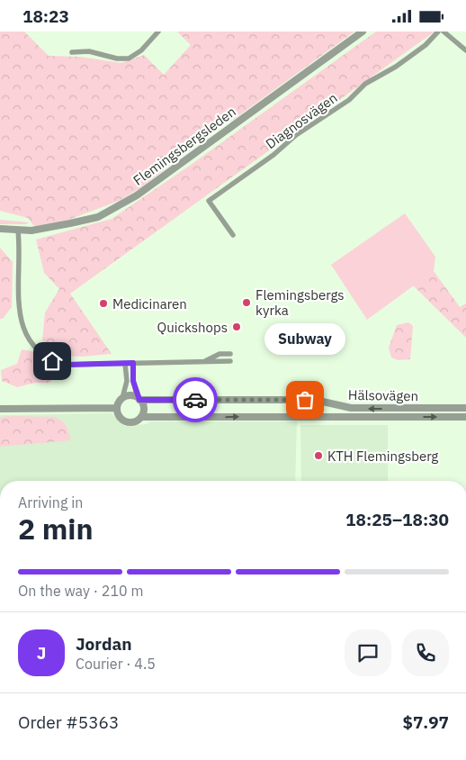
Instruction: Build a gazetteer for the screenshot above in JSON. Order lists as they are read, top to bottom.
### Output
{
  "streets": {
    "street": ["Diagnosvägen", "Flemingsbergsleden", "Hälsovägen"]
  },
  "places": [
    "Flemingsbergs kyrka",
    "Medicinaren",
    "Quickshops",
    "Subway",
    "KTH Flemingsberg"
  ],
  "page": {
    "status": "18:23",
    "bubble": "Subway",
    "heading": ["2 min", "Arriving in", "18:25–18:30"],
    "panel": [
      "Jordan",
      "Courier · 4.5",
      "Order #5363",
      "$7.97"
    ],
    "bar": "On the way · 210 m",
    "round": "J"
  }
}
